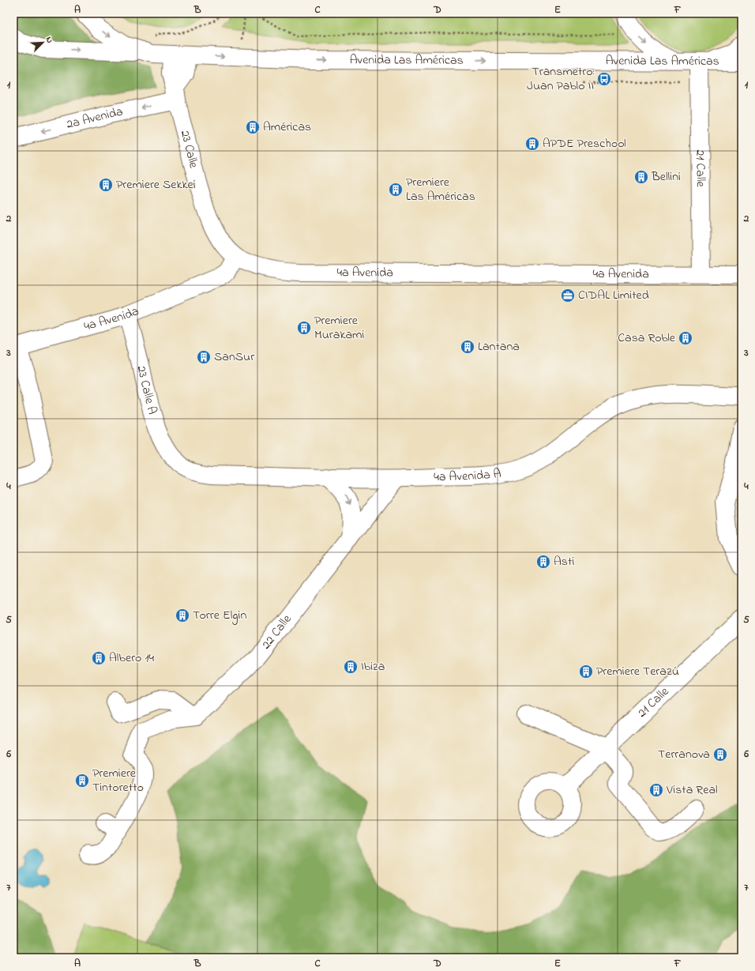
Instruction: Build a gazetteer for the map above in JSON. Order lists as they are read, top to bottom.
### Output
{
  "streets": {
    "street": [
      "Avenida Las Américas",
      "2a Avenida",
      "23 Calle",
      "21 Calle",
      "4a Avenida",
      "23 Calle A",
      "4a Avenida A",
      "22 Calle"
    ]
  },
  "crossings": [
    ["Avenida Las Américas", "23 Calle"],
    ["Avenida Las Américas", "21 Calle"],
    ["2a Avenida", "23 Calle"],
    ["23 Calle", "4a Avenida"],
    ["21 Calle", "4a Avenida"],
    ["4a Avenida", "23 Calle A"],
    ["23 Calle A", "4a Avenida A"],
    ["4a Avenida A", "22 Calle"]
  ],
  "one_way": ["Avenida Las Américas"],
  "places": {
    "bus stop": ["Transmetro: Juan Pablo II"],
    "building": [
      "Américas",
      "APDE Preschool",
      "Bellini",
      "Premiere Sekkei",
      "Premiere Las Américas",
      "Premiere Murakami",
      "Casa Roble",
      "Lantana",
      "SanSur",
      "Asti",
      "Torre Elgin",
      "Albero 14",
      "Ibiza",
      "Premiere Terazú",
      "Terranova",
      "Premiere Tintoretto",
      "Vista Real"
    ],
    "office": ["CIDAL Limited"]
  },
  "north": "top right",
  "grid": {
    "columns": [
      "A",
      "B",
      "C",
      "D",
      "E",
      "F"
    ],
    "rows": [
      "1",
      "2",
      "3",
      "4",
      "5",
      "6",
      "7"
    ]
  }
}
